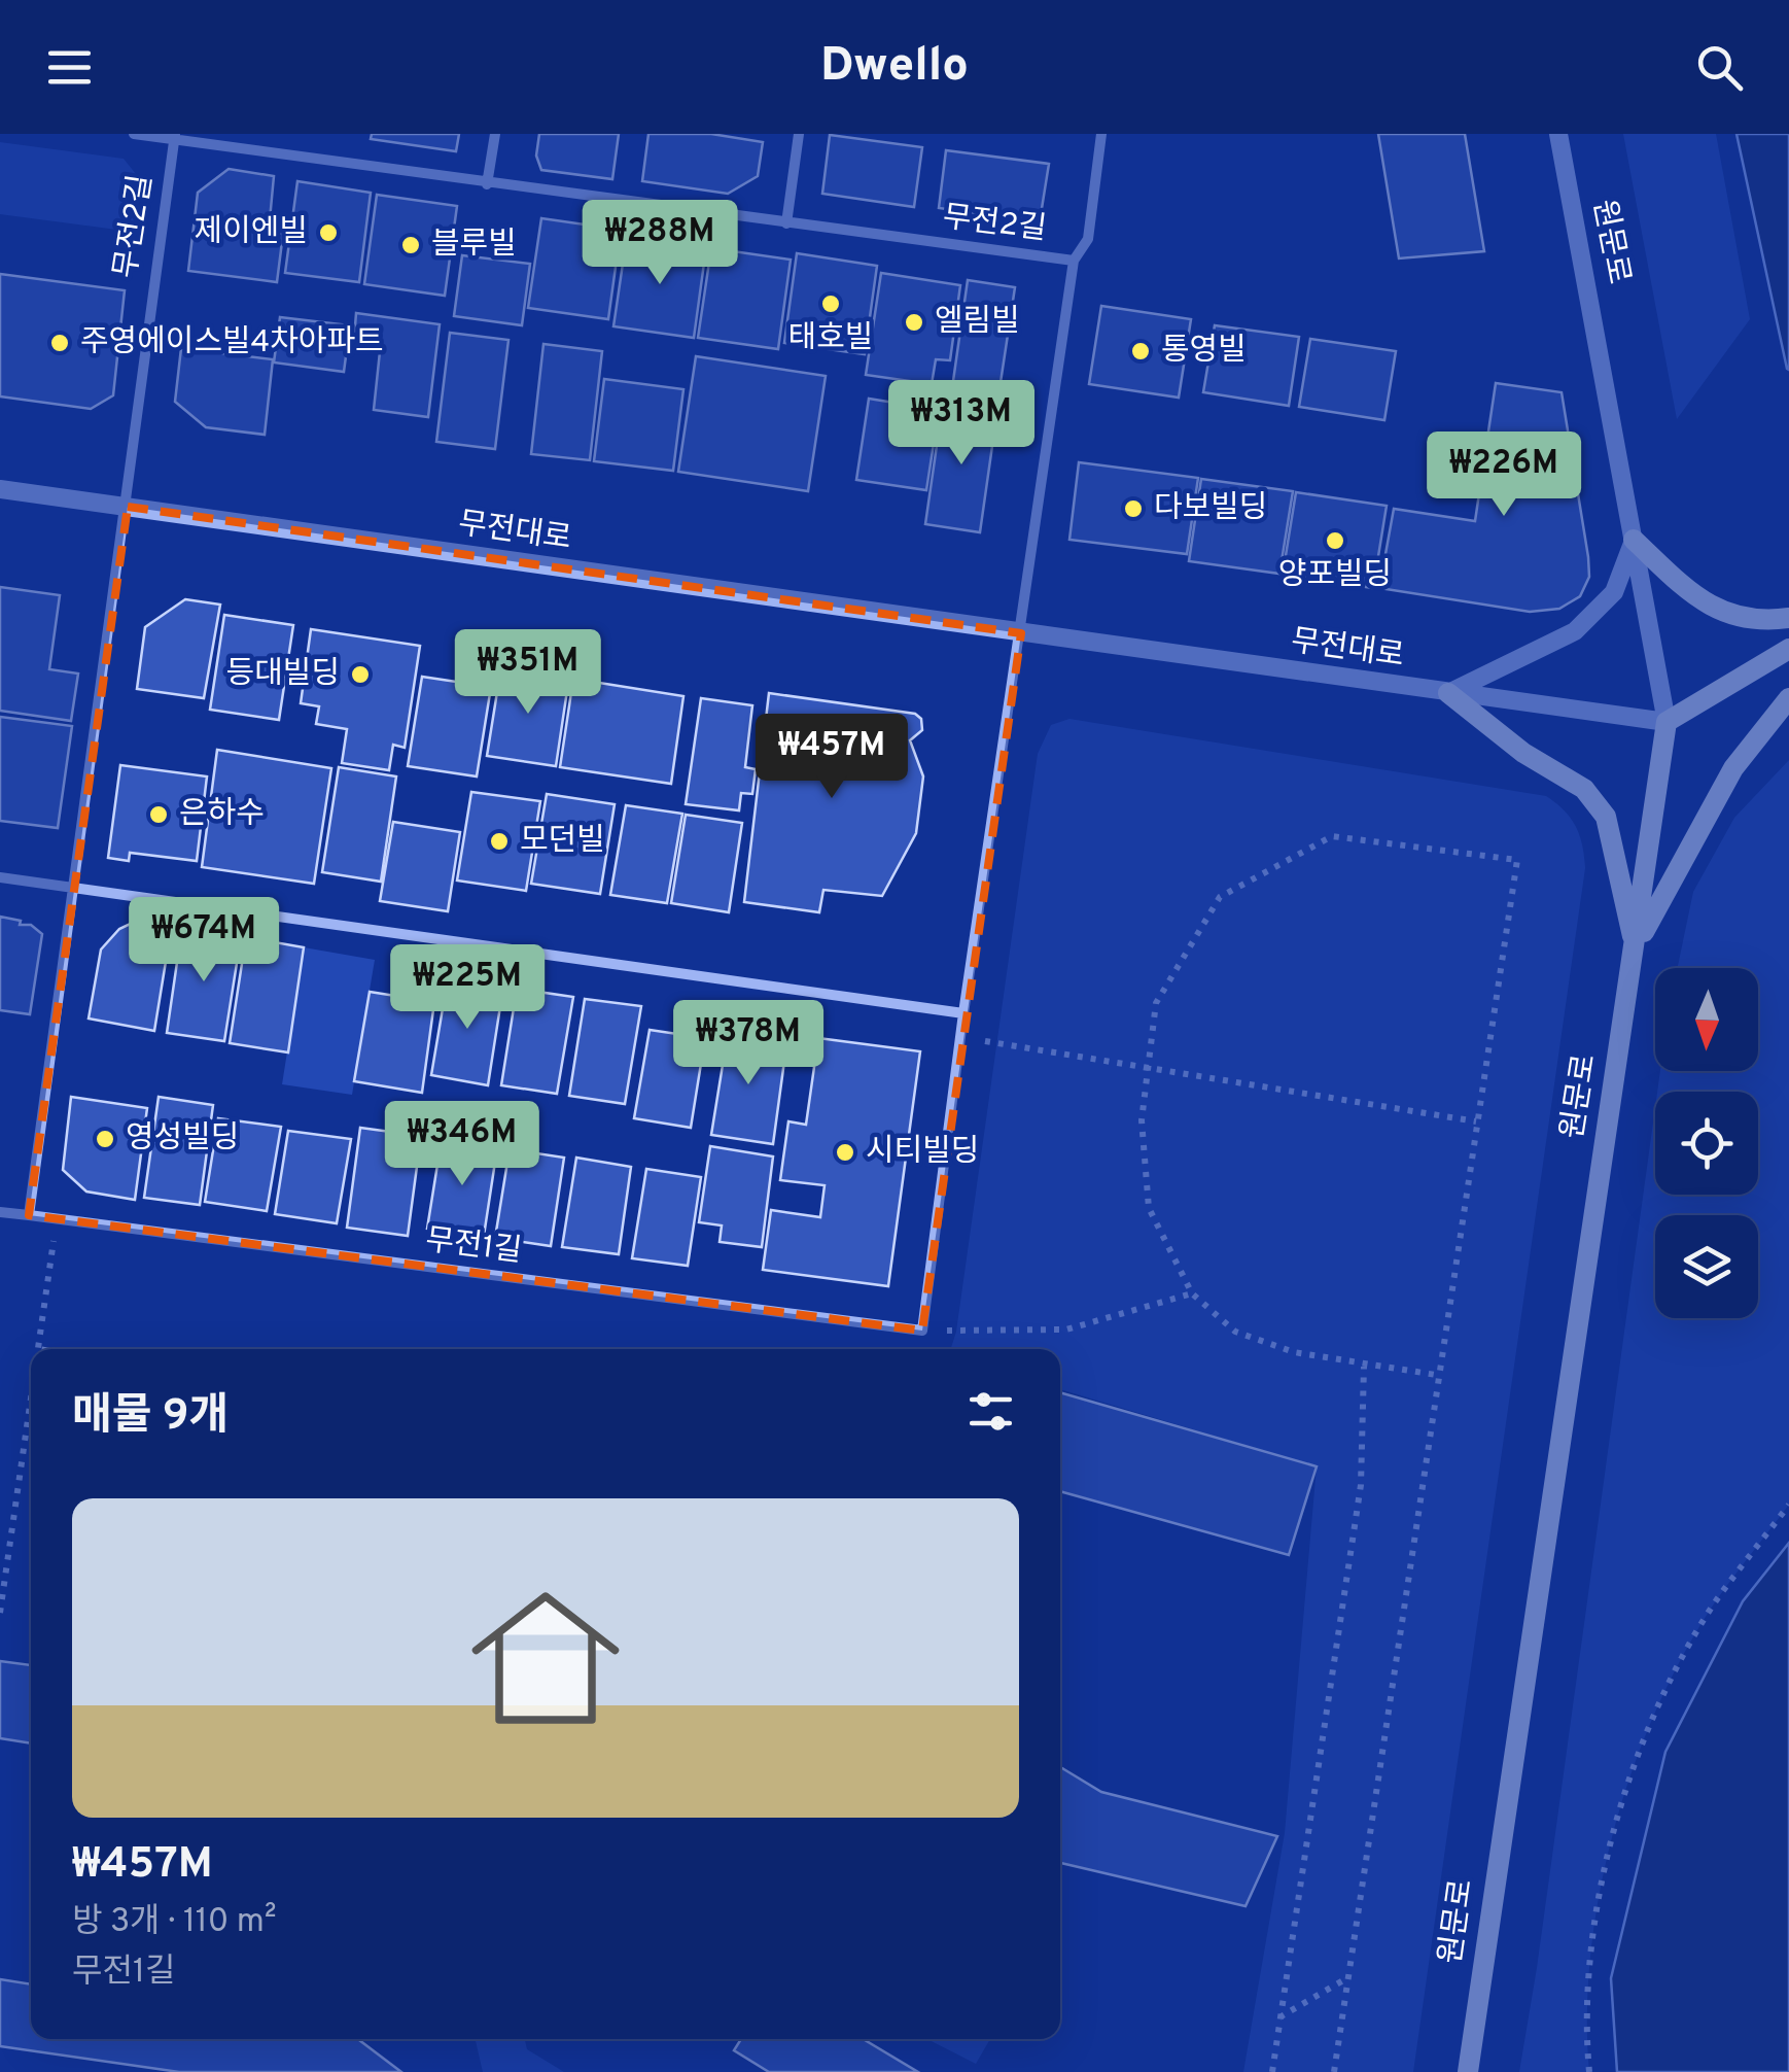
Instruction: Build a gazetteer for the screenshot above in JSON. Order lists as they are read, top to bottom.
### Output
{
  "streets": {
    "main road": ["원문로"],
    "street": ["무전2길", "무전대로", "무전1길"]
  },
  "crossings": [
    ["무전2길", "무전대로"],
    ["원문로", "무전대로"]
  ],
  "places": [
    "제이엔빌",
    "블루빌",
    "태호빌",
    "엘림빌",
    "주영에이스빌4차아파트",
    "통영빌",
    "다보빌딩",
    "양포빌딩",
    "등대빌딩",
    "은하수",
    "모던빌",
    "영성빌딩",
    "시티빌딩"
  ],
  "north": "bottom",
  "page": {
    "header": "Dwello",
    "price": [
      "₩288M",
      "₩313M",
      "₩226M",
      "₩351M",
      "₩457M",
      "₩674M",
      "₩225M",
      "₩378M",
      "₩346M"
    ],
    "heading": "매물 9개",
    "list": [
      {
        "name": "₩457M",
        "note": "방 3개 · 110 m² · 무전1길"
      }
    ]
  }
}
